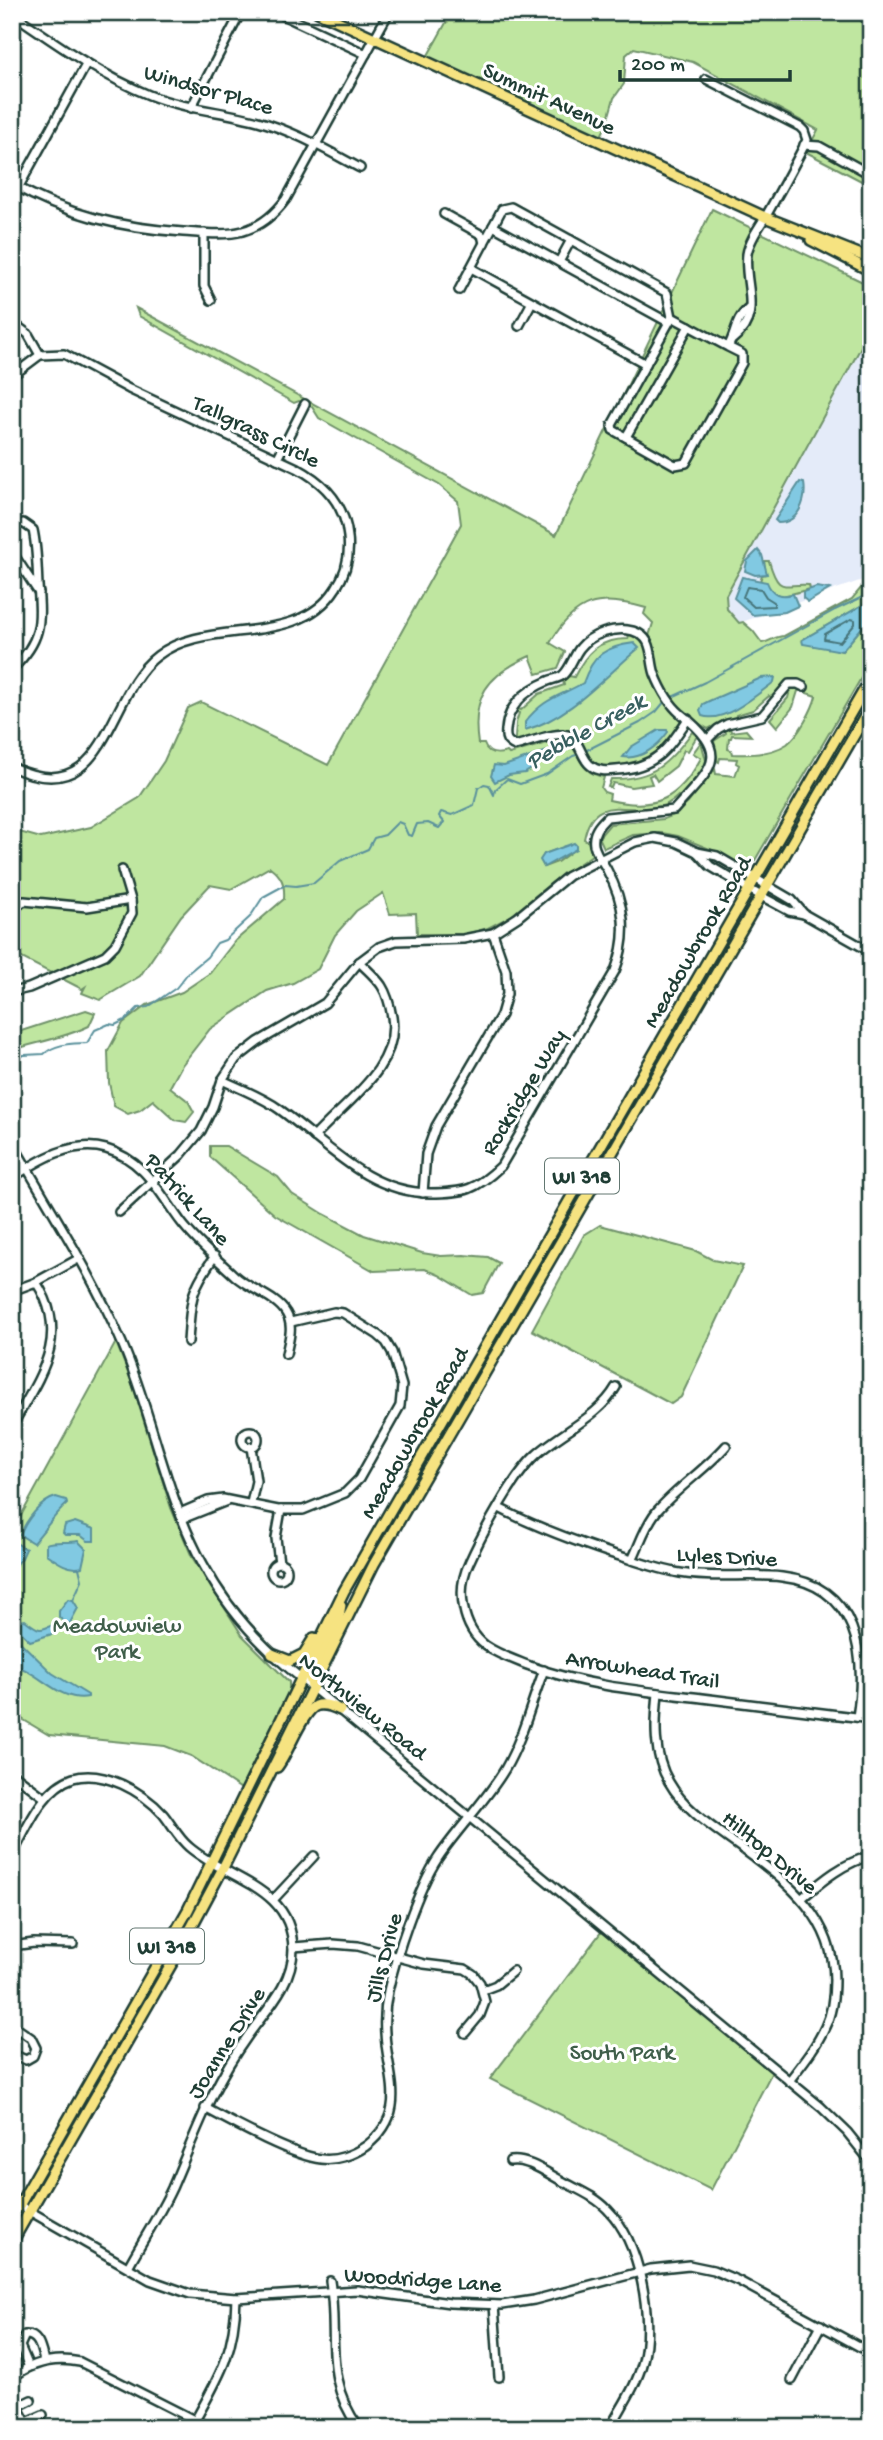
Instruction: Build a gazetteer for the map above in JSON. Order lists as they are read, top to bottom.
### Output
{
  "streets": {
    "main road": ["Summit Avenue", "Meadowbrook Road", "WI 318"],
    "street": [
      "Windsor Place",
      "Tallgrass Circle",
      "Rockridge Way",
      "Patrick Lane",
      "Lyles Drive",
      "Arrowhead Trail",
      "Northview Road",
      "Hilltop Drive",
      "Jills Drive",
      "Joanne Drive",
      "Woodridge Lane"
    ]
  },
  "crossings": [
    ["Meadowbrook Road", "Northview Road"],
    ["Meadowbrook Road", "Woodridge Lane"],
    ["Patrick Lane", "Northview Road"],
    ["Lyles Drive", "Arrowhead Trail"],
    ["Arrowhead Trail", "Hilltop Drive"],
    ["Arrowhead Trail", "Jills Drive"],
    ["Northview Road", "Hilltop Drive"],
    ["Northview Road", "Jills Drive"],
    ["Jills Drive", "Joanne Drive"],
    ["Joanne Drive", "Woodridge Lane"]
  ],
  "water": ["Pebble Creek"],
  "parks": ["Meadowview Park", "South Park"],
  "scale_bar": "200 m"
}
